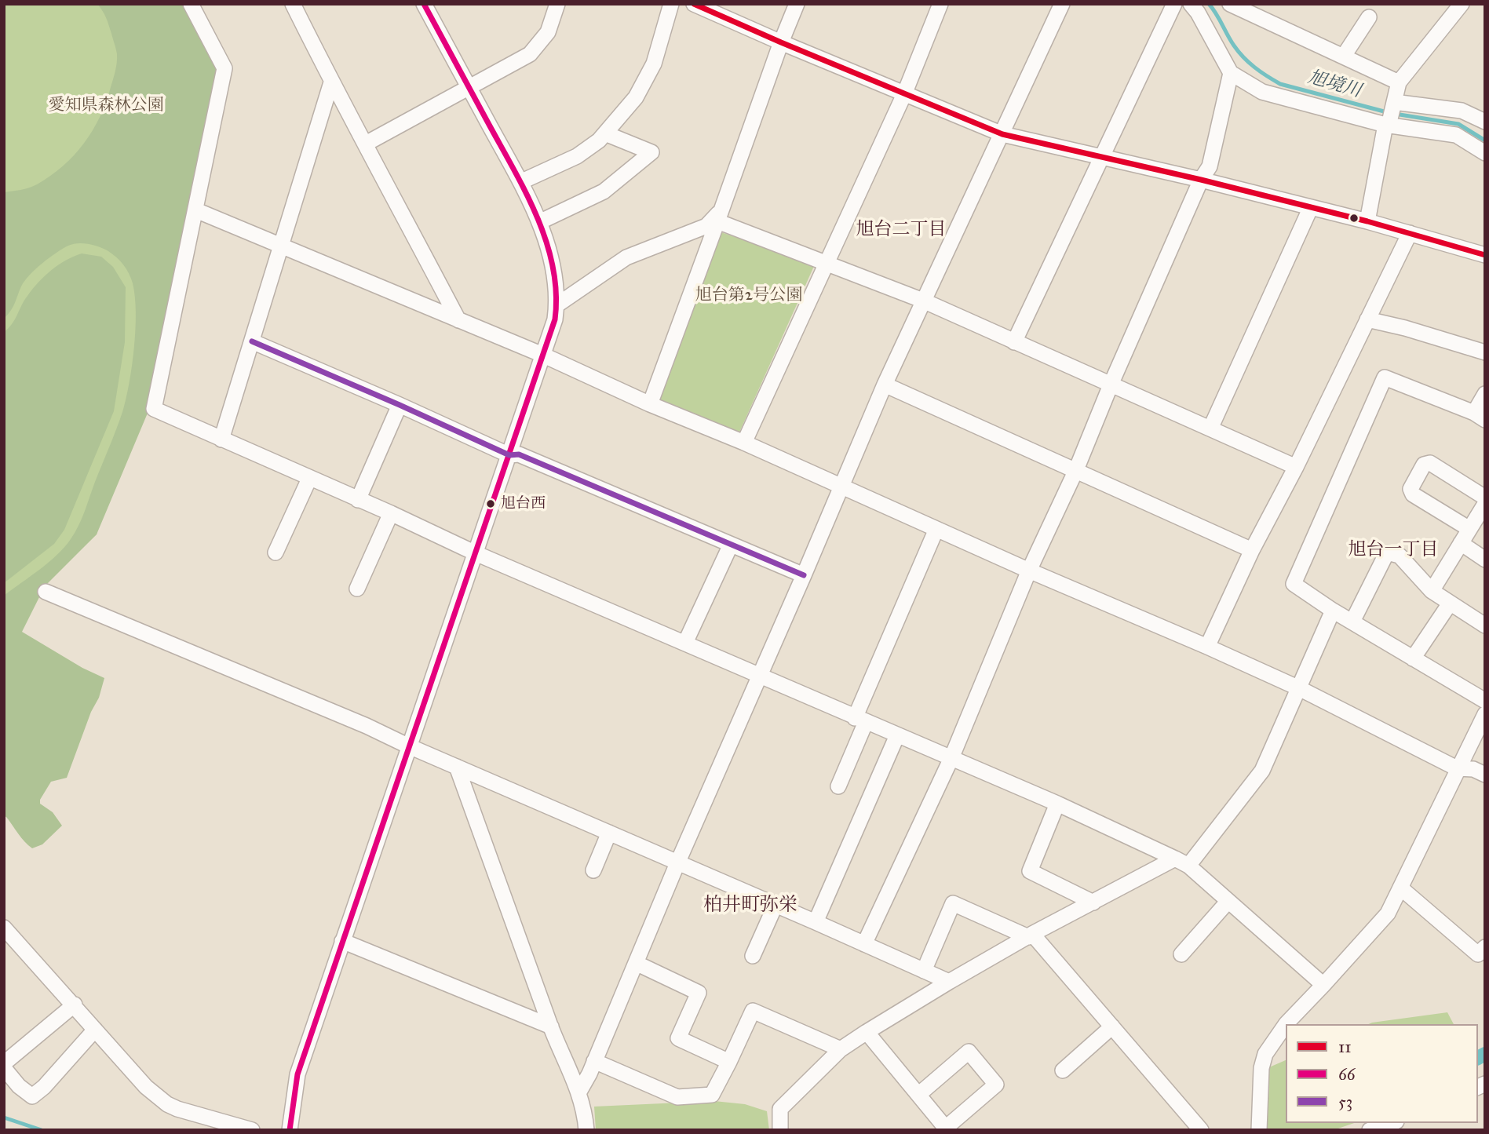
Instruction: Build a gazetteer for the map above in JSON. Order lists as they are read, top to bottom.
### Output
{
  "districts": ["旭台二丁目", "旭台一丁目", "柏井町弥栄"],
  "water": ["旭境川"],
  "parks": ["愛知県森林公園", "旭台第2号公園"],
  "places": ["旭台西"],
  "lines": ["transit line 11", "transit line 66", "transit line 53"],
  "legend": ["11", "66", "53"]
}
